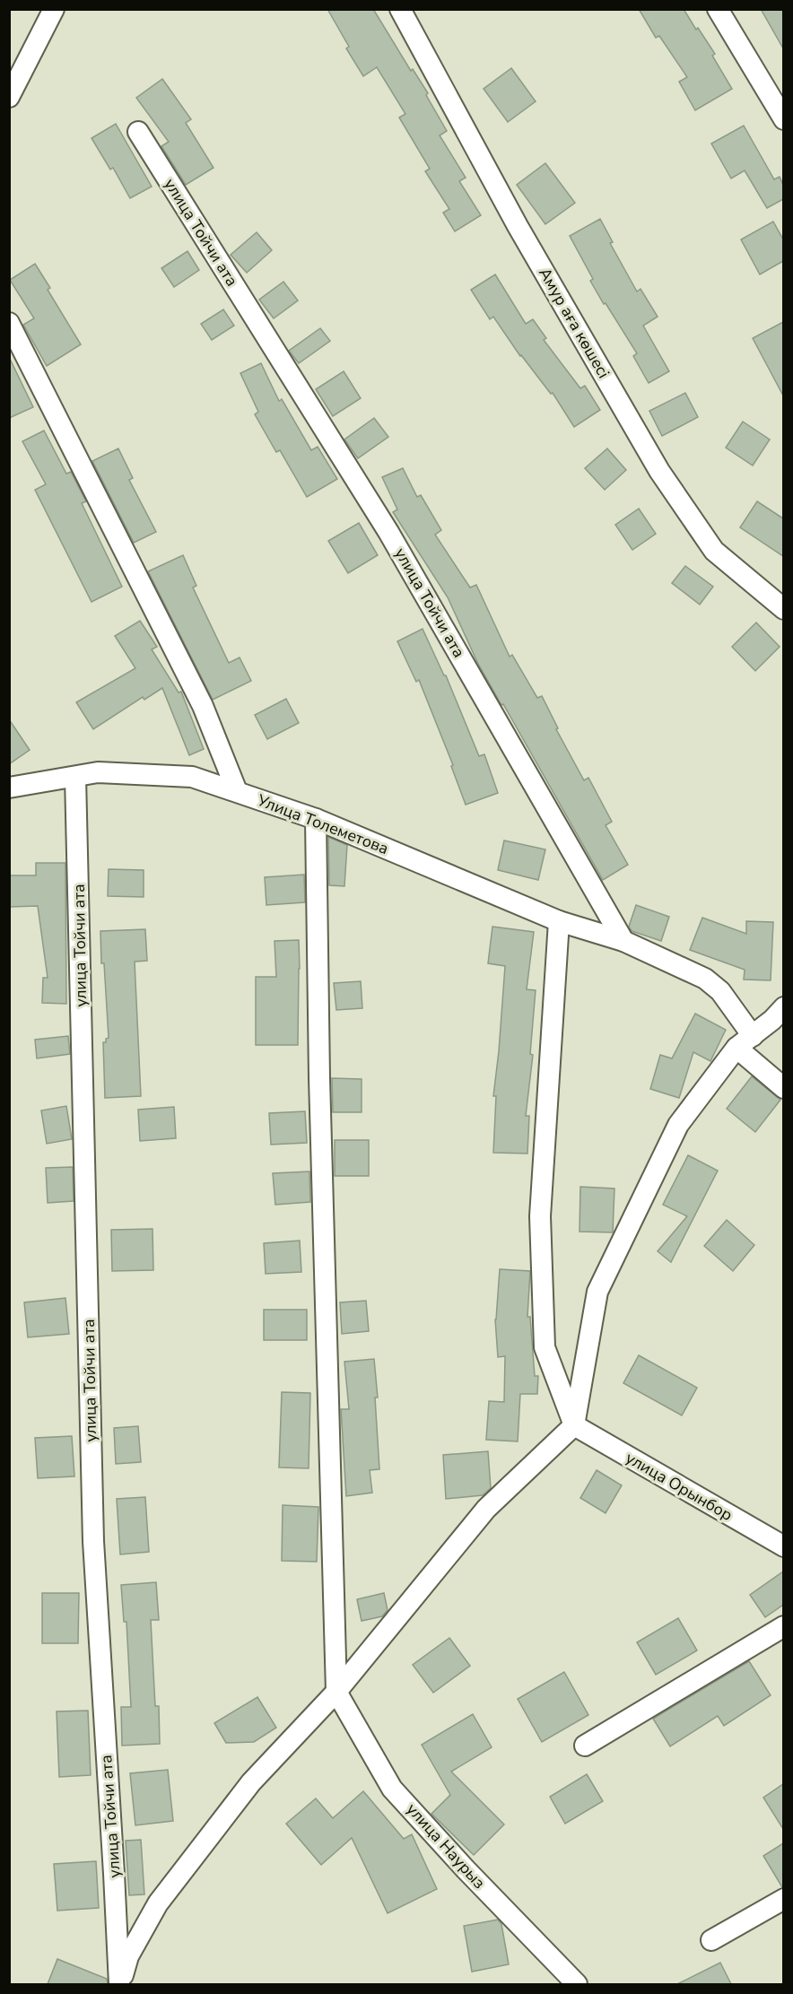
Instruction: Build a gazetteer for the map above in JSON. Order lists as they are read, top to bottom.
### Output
{
  "streets": {
    "street": [
      "улица Тойчи ата",
      "Амур аға көшесі",
      "Улица Толеметова",
      "улица Орынбор",
      "улица Наурыз"
    ]
  },
  "crossings": [
    ["улица Тойчи ата", "Улица Толеметова"]
  ]
}
